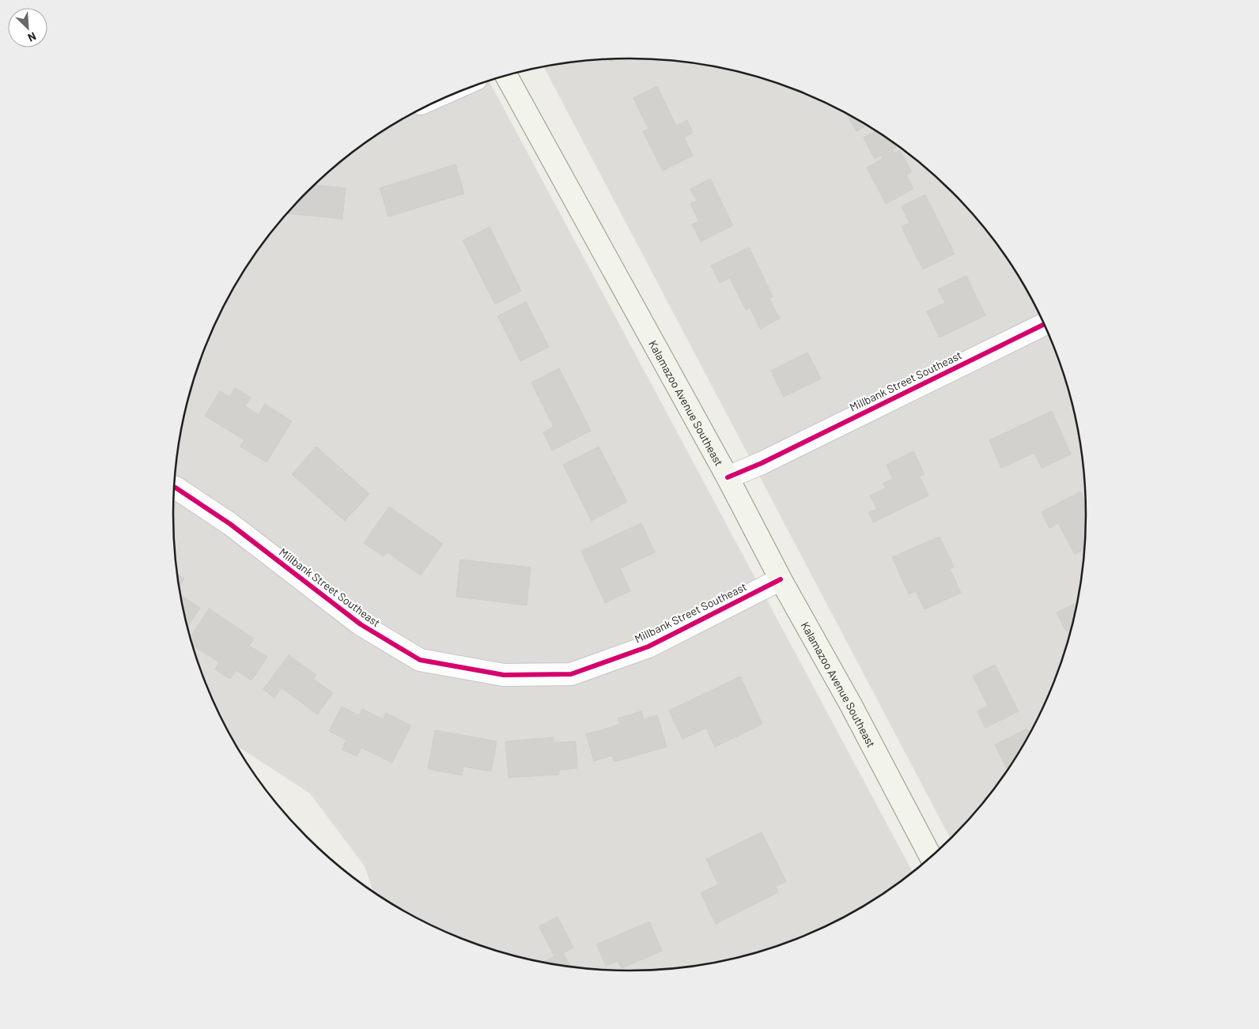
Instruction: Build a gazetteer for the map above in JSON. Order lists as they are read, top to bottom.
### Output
{
  "streets": {
    "main road": ["Kalamazoo Avenue Southeast"],
    "street": ["Millbank Street Southeast"]
  },
  "crossings": [
    ["Millbank Street Southeast", "Kalamazoo Avenue Southeast"]
  ],
  "north": "bottom right"
}
